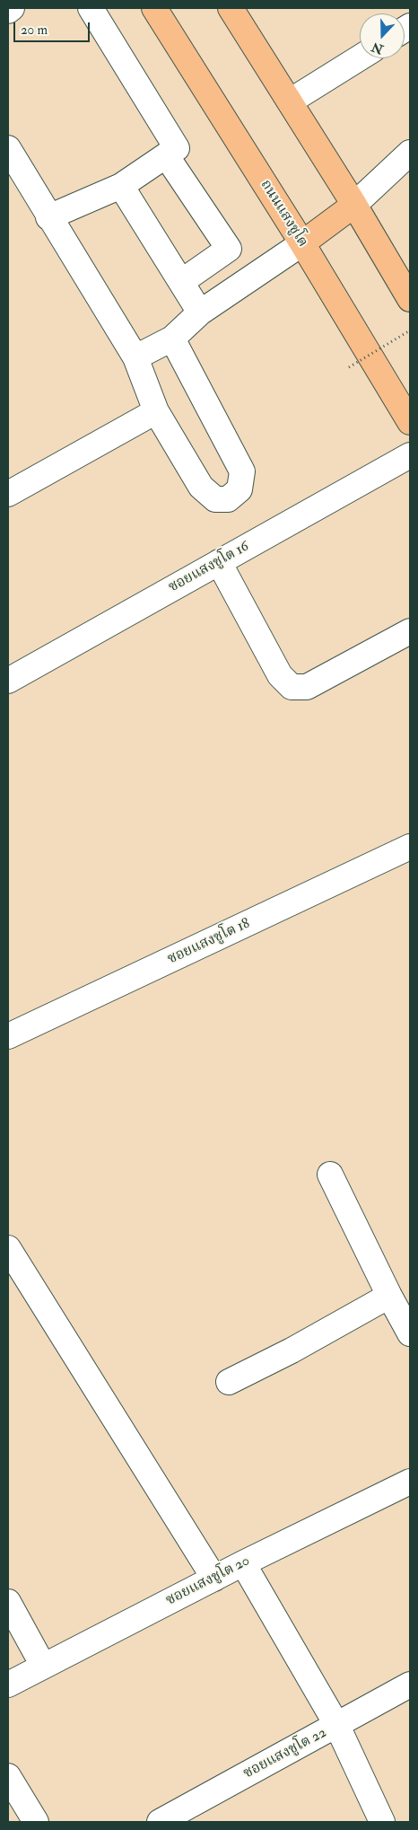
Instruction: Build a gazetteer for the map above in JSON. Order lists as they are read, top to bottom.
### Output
{
  "streets": {
    "main road": ["ถนนแสงชูโต"],
    "street": [
      "ซอยแสงชูโต 16",
      "ซอยแสงชูโต 18",
      "ซอยแสงชูโต 20",
      "ซอยแสงชูโต 22"
    ]
  },
  "scale_bar": "20 m",
  "north": "bottom"
}
